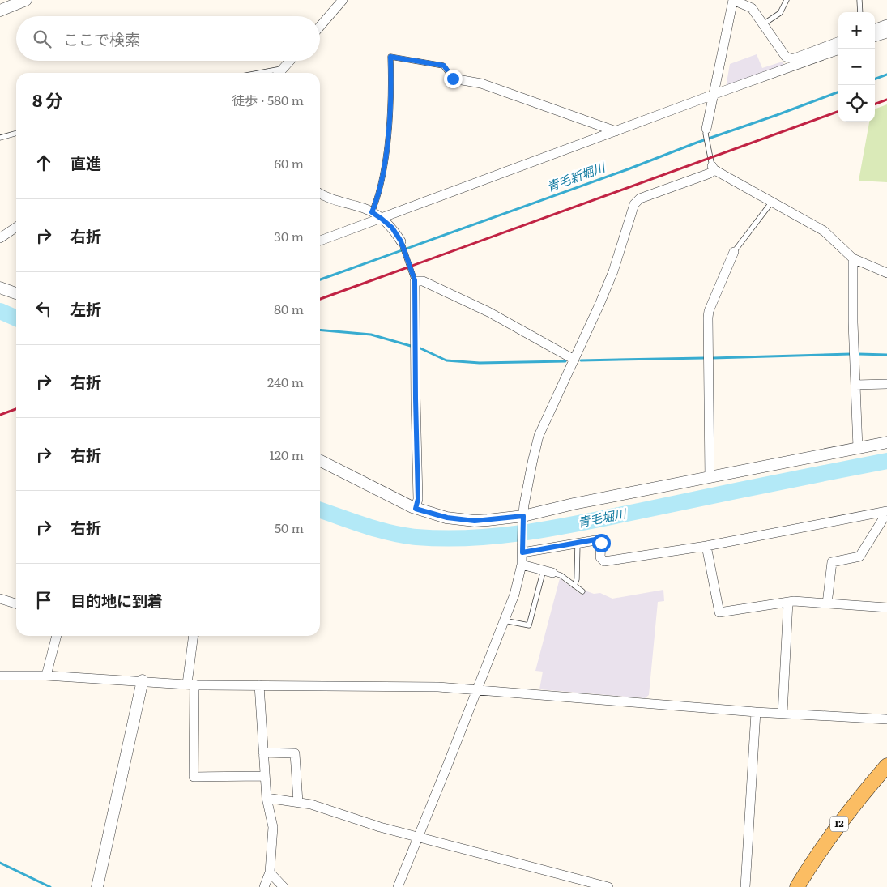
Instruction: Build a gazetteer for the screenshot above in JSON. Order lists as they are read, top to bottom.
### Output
{
  "streets": {
    "main road": ["12"]
  },
  "water": ["青毛新堀川", "青毛堀川"],
  "page": {
    "map_buttons": ["+", "−"],
    "search": "ここで検索",
    "heading": ["8 分", "徒歩 · 580 m"],
    "list": [
      ["直進", "60 m"],
      ["右折", "30 m"],
      ["左折", "80 m"],
      ["右折", "240 m"],
      ["右折", "120 m"],
      ["右折", "50 m"],
      "目的地に到着"
    ]
  }
}
